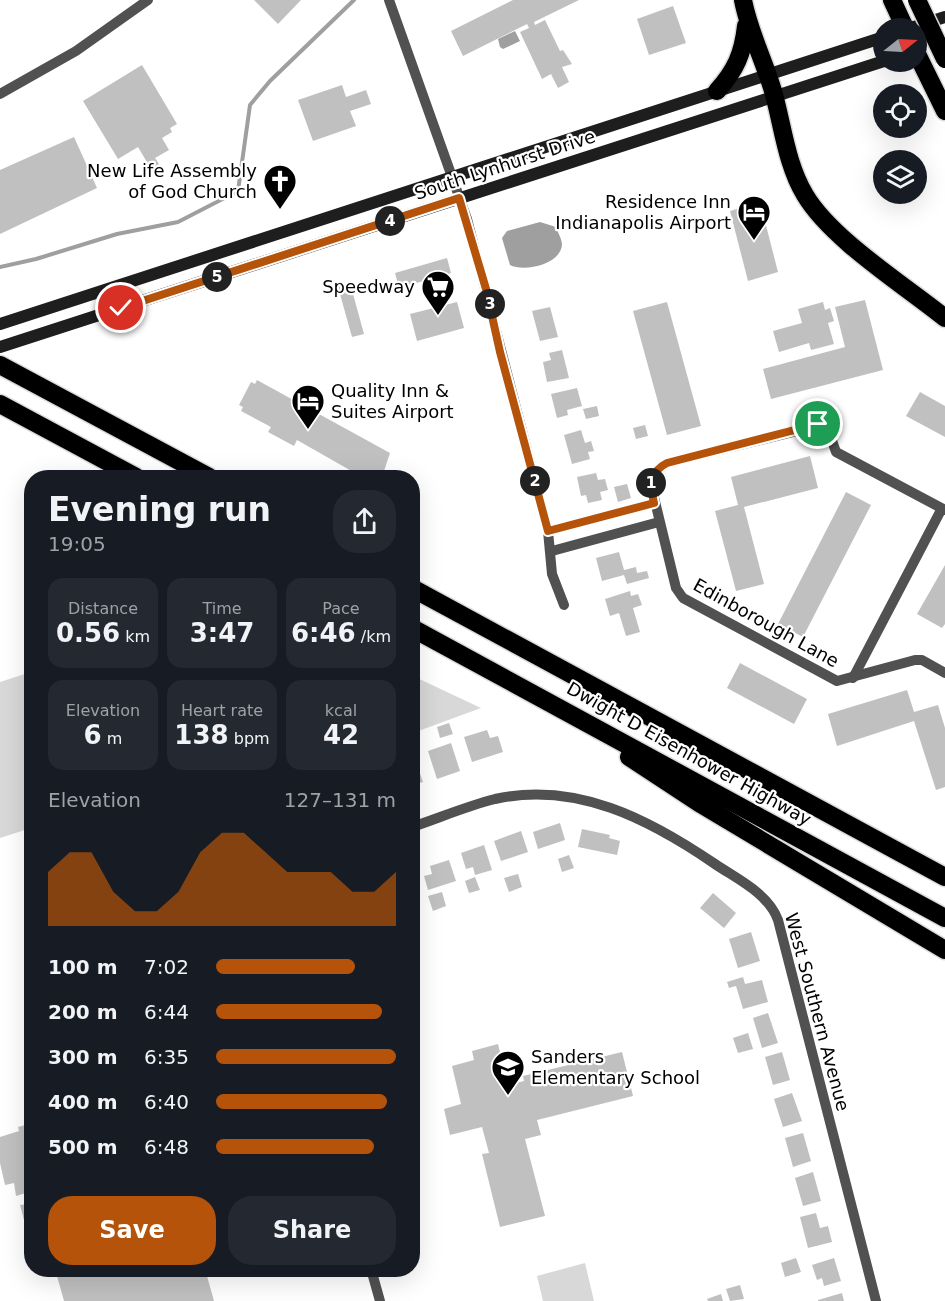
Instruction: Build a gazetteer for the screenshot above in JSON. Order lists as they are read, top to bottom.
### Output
{
  "streets": {
    "highway": ["Dwight D Eisenhower Highway"],
    "main road": ["South Lynhurst Drive"],
    "street": ["Edinborough Lane", "West Southern Avenue"]
  },
  "places": {
    "church": ["New Life Assembly of God Church"],
    "hotel": ["Residence Inn Indianapolis Airport", "Quality Inn & Suites Airport"],
    "supermarket": ["Speedway"],
    "school or university": ["Sanders Elementary School"]
  },
  "north": "right",
  "page": {
    "pins": [
      "4",
      "5",
      "3",
      "2",
      "1"
    ],
    "heading": ["Evening run", "19:05"],
    "stats": [
      ["Distance", "0.56 km"],
      ["Time", "3:47"],
      ["Pace", "6:46 /km"],
      ["Elevation", "6 m"],
      ["Heart rate", "138 bpm"],
      ["kcal", "42"]
    ],
    "chart": ["Elevation", "127–131 m"],
    "list": [
      {
        "name": "100 m",
        "note": "7:02"
      },
      {
        "name": "200 m",
        "note": "6:44"
      },
      {
        "name": "300 m",
        "note": "6:35"
      },
      {
        "name": "400 m",
        "note": "6:40"
      },
      {
        "name": "500 m",
        "note": "6:48"
      }
    ],
    "buttons": ["Save", "Share"]
  }
}
